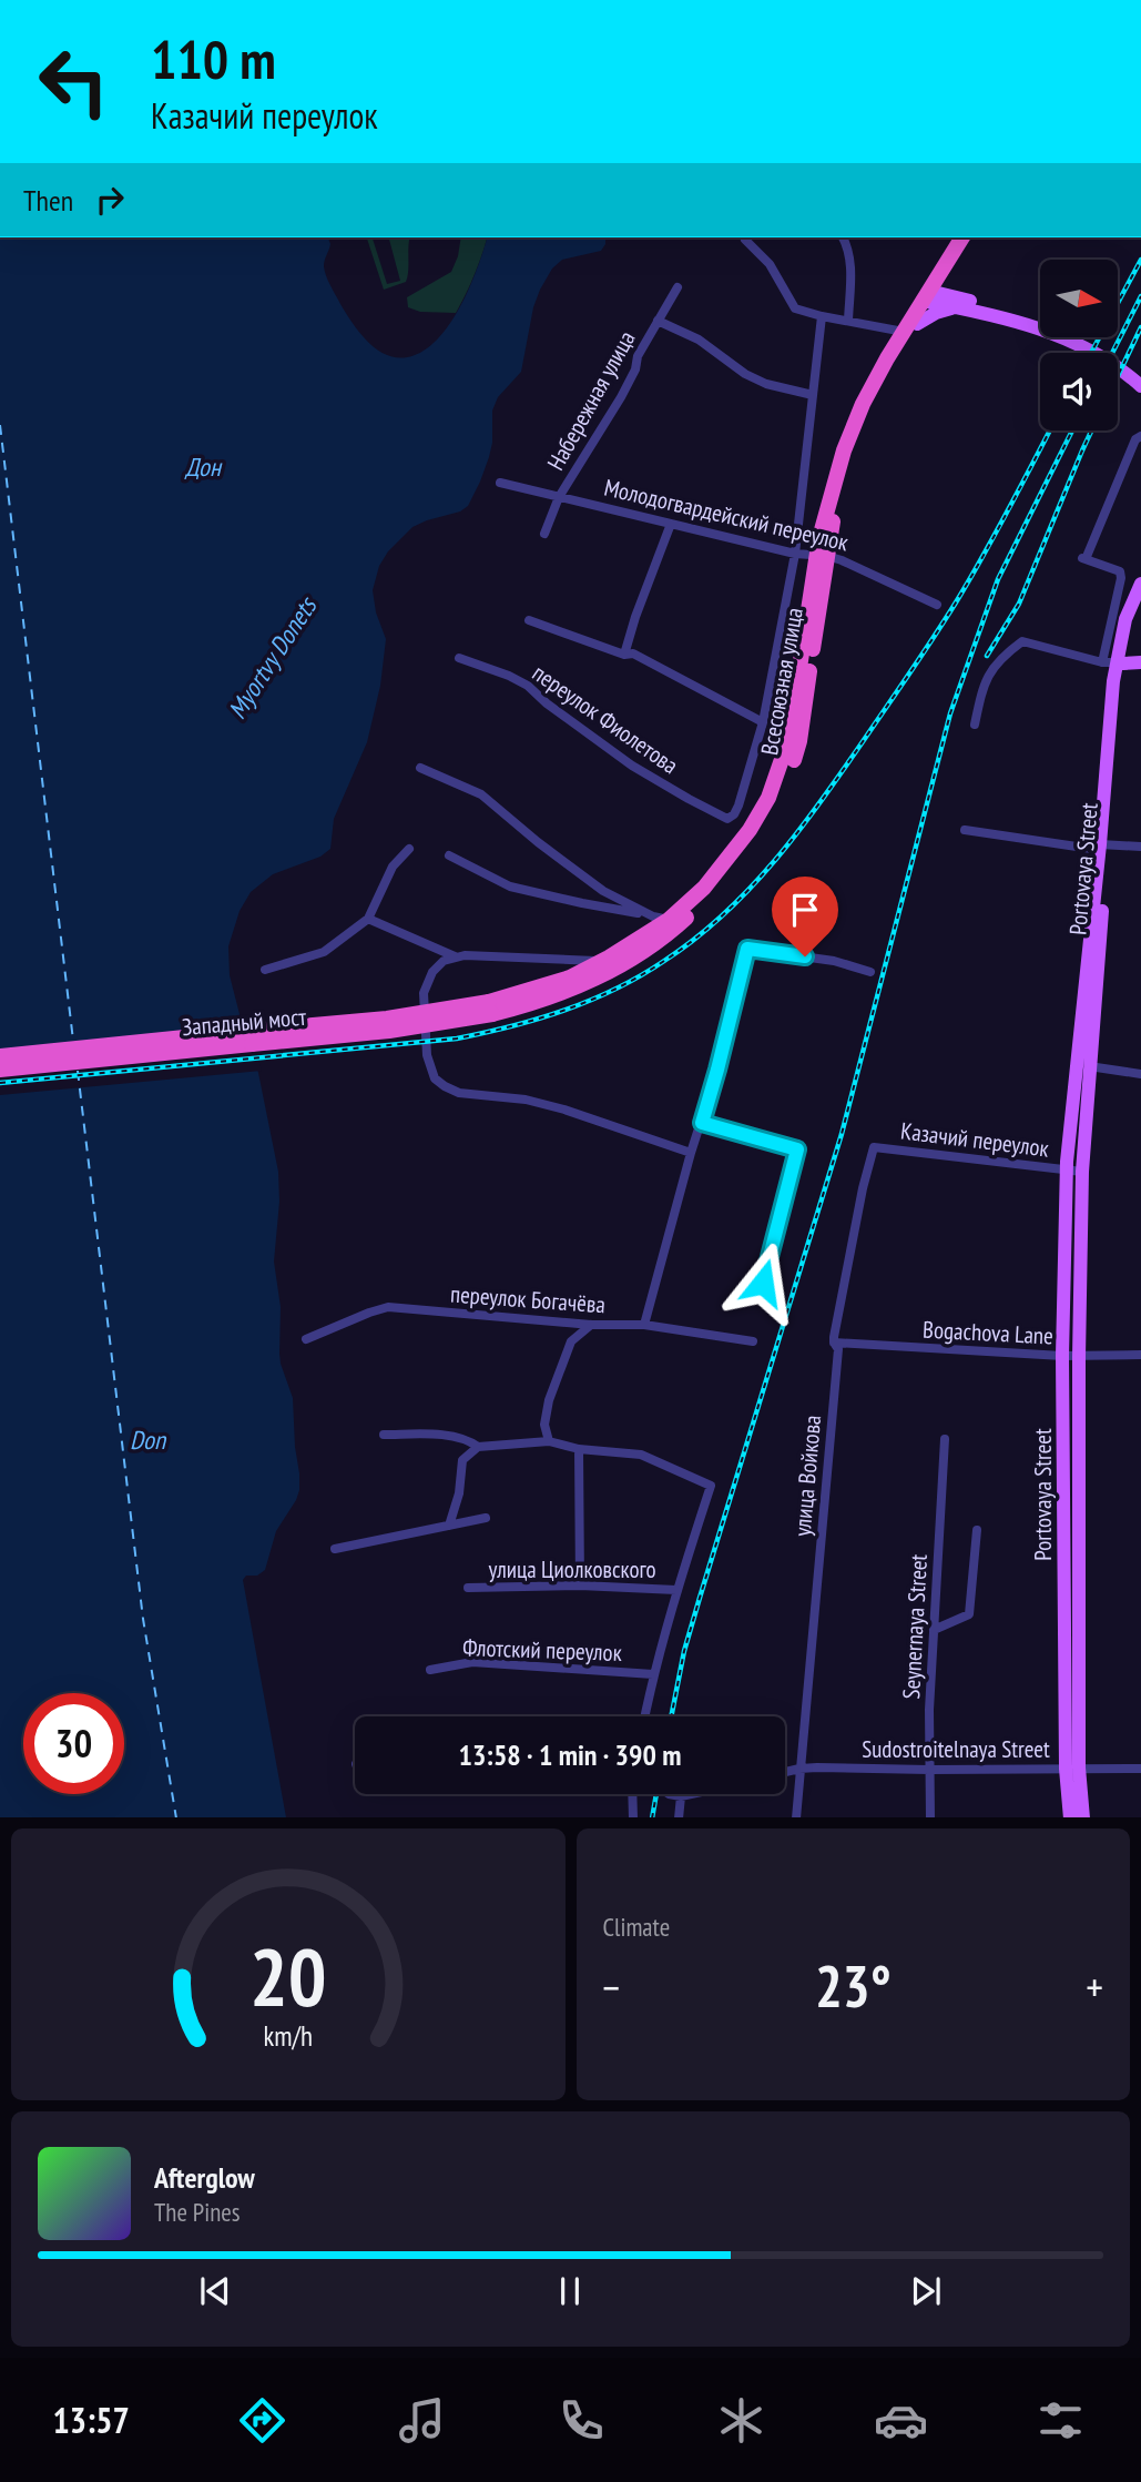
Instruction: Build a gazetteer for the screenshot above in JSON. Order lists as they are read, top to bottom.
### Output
{
  "streets": {
    "highway": ["Всесоюзная улица", "Западный мост"],
    "main road": ["Portovaya Street"],
    "street": [
      "Набережная улица",
      "Молодогвардейский переулок",
      "переулок Фиолетова",
      "Казачий переулок",
      "переулок Богачёва",
      "Bogachova Lane",
      "улица Войкова",
      "улица Циолковского",
      "Seynernaya Street",
      "Флотский переулок",
      "Sudostroitelnaya Street"
    ]
  },
  "crossings": [
    ["Набережная улица", "Молодогвардейский переулок"],
    ["Молодогвардейский переулок", "Всесоюзная улица"],
    ["Всесоюзная улица", "Западный мост"],
    ["Portovaya Street", "Казачий переулок"],
    ["Portovaya Street", "Bogachova Lane"],
    ["Portovaya Street", "Sudostroitelnaya Street"],
    ["Казачий переулок", "улица Войкова"],
    ["Bogachova Lane", "улица Войкова"],
    ["улица Войкова", "Sudostroitelnaya Street"],
    ["улица Циолковского", "Флотский переулок"],
    ["Seynernaya Street", "Sudostroitelnaya Street"]
  ],
  "water": ["Дон", "Myortvy Donets", "Don"],
  "north": "right",
  "page": {
    "turn": ["110 m", "Казачий переулок"],
    "then": "Then",
    "limit": "30",
    "trip": "13:58 · 1 min · 390 m",
    "tile": "Climate",
    "heat": ["−", "23°", "+"],
    "song": ["Afterglow", "The Pines"],
    "tabs": "13:57",
    "gauge": ["20", "km/h"]
  }
}
